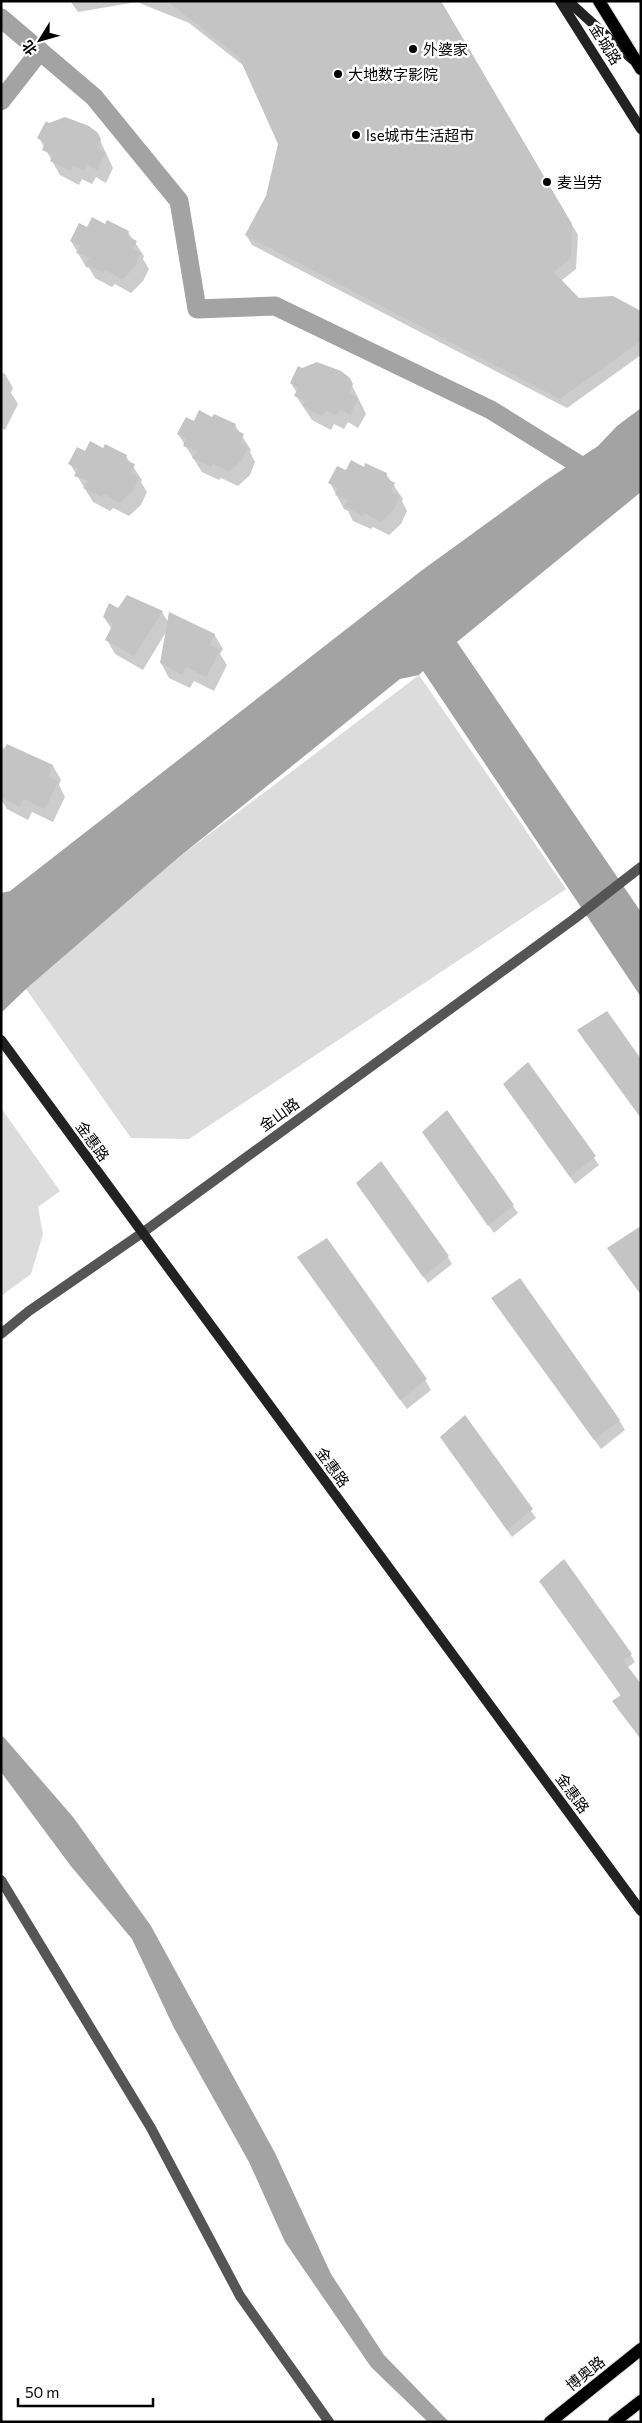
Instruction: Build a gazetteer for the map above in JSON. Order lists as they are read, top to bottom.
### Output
{
  "streets": {
    "main road": ["金城路", "金惠路", "博奥路"],
    "street": ["金山路"]
  },
  "crossings": [
    ["金山路", "金惠路"]
  ],
  "places": [
    "外婆家",
    "大地数字影院",
    "lse城市生活超市",
    "麦当劳"
  ],
  "scale_bar": "50 m",
  "north": "bottom left"
}
